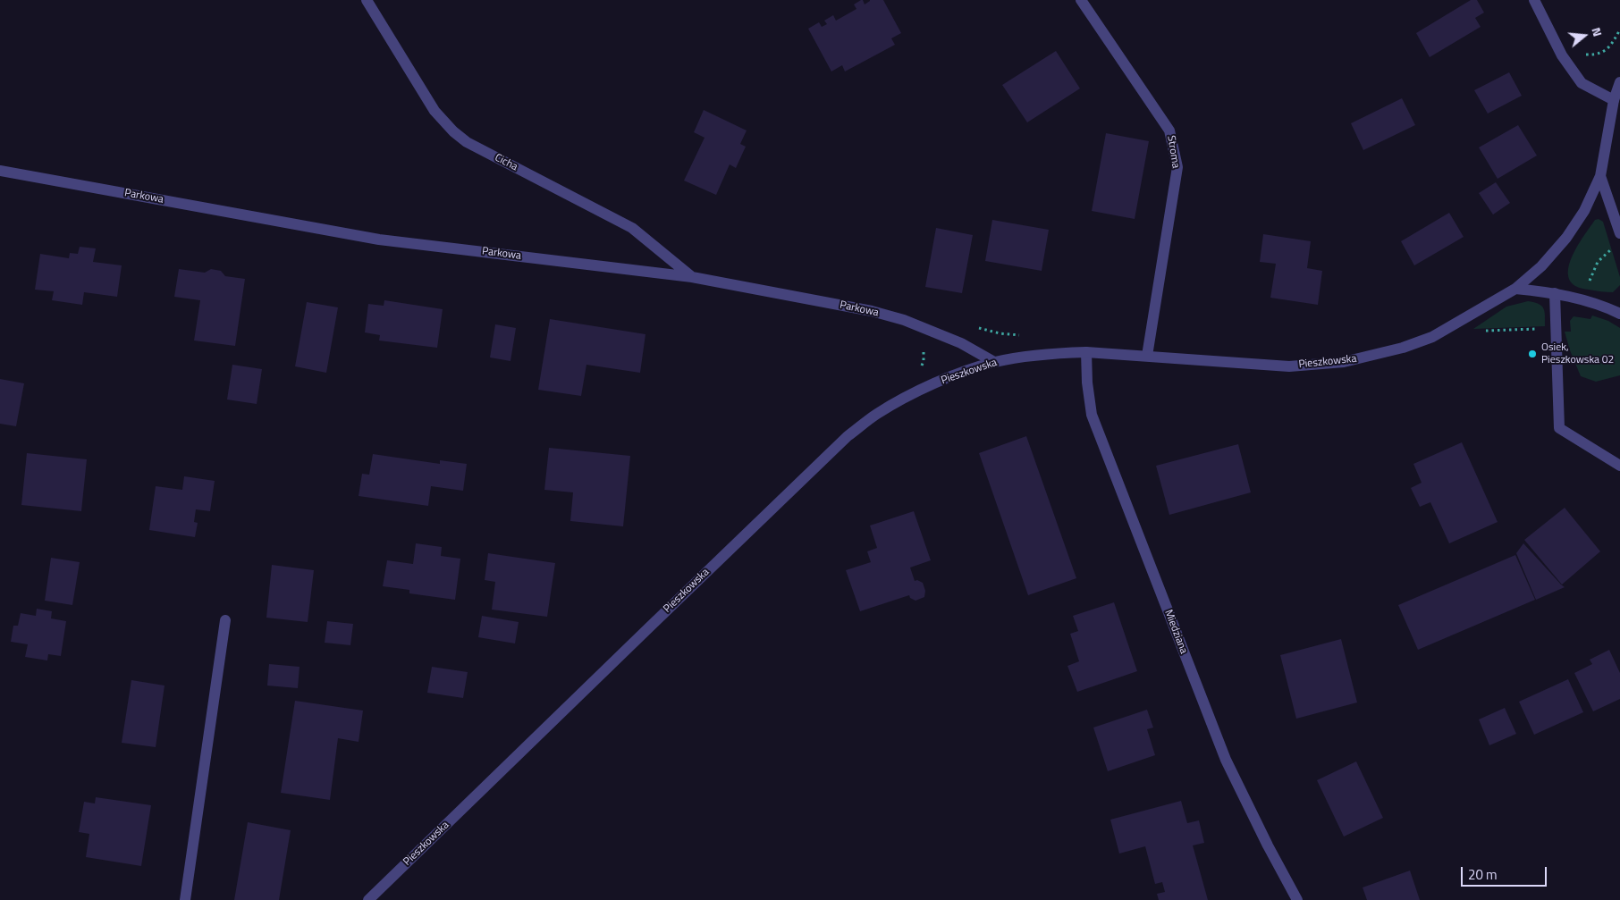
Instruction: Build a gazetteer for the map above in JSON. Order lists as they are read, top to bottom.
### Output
{
  "streets": {
    "street": [
      "Stroma",
      "Cicha",
      "Parkowa",
      "Pieszkowska",
      "Miedziana"
    ]
  },
  "crossings": [
    ["Stroma", "Pieszkowska"],
    ["Cicha", "Parkowa"],
    ["Parkowa", "Pieszkowska"],
    ["Pieszkowska", "Miedziana"]
  ],
  "places": ["Osiek, Pieszkowska 02"],
  "scale_bar": "20 m",
  "north": "right"
}
